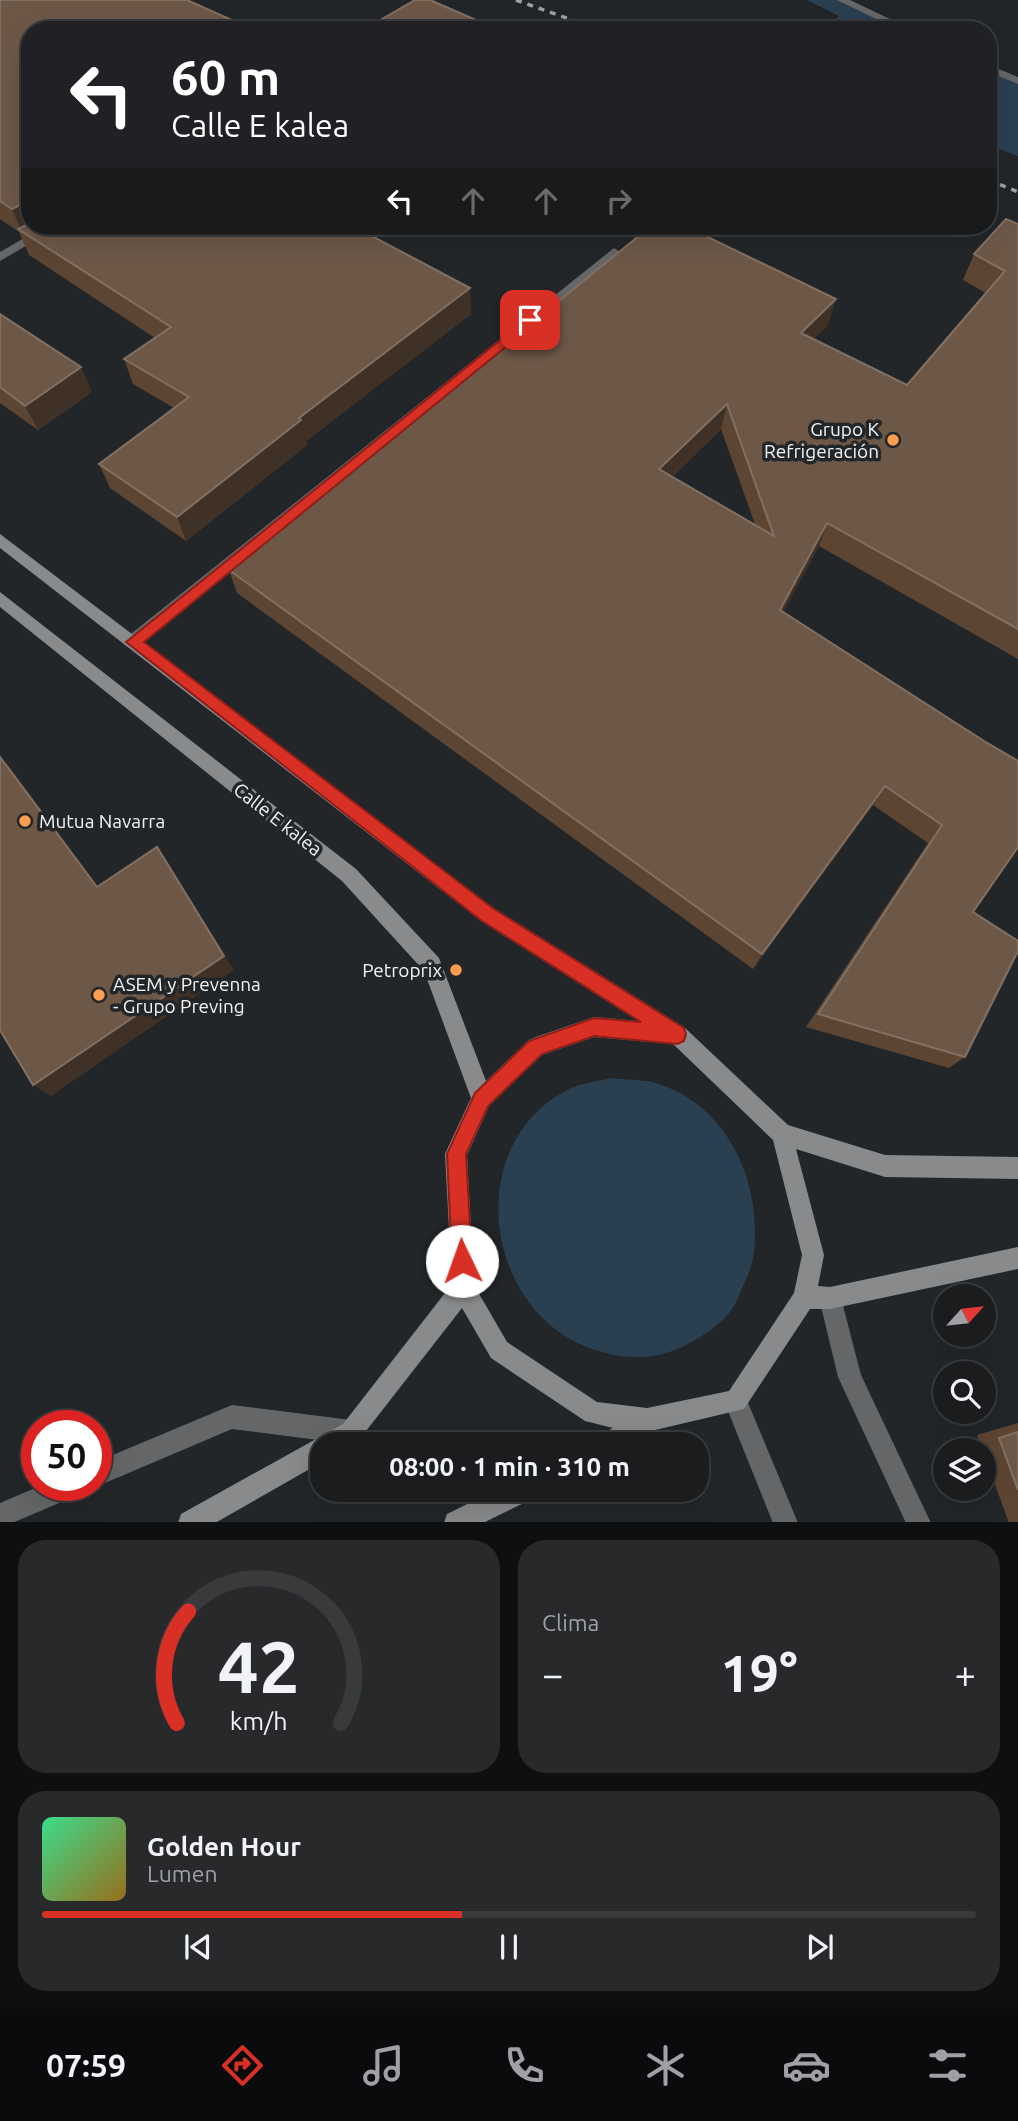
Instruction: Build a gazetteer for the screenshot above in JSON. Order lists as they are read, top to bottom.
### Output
{
  "streets": {
    "main road": ["Calle E kalea"]
  },
  "places": [
    "Grupo K Refrigeración",
    "Mutua Navarra",
    "Petroprix",
    "ASEM y Prevenna - Grupo Preving"
  ],
  "north": "top right",
  "page": {
    "turn": ["60 m", "Calle E kalea"],
    "limit": "50",
    "trip": "08:00 · 1 min · 310 m",
    "tile": "Clima",
    "heat": ["−", "19°", "+"],
    "song": ["Golden Hour", "Lumen"],
    "tabs": "07:59",
    "gauge": ["42", "km/h"]
  }
}
